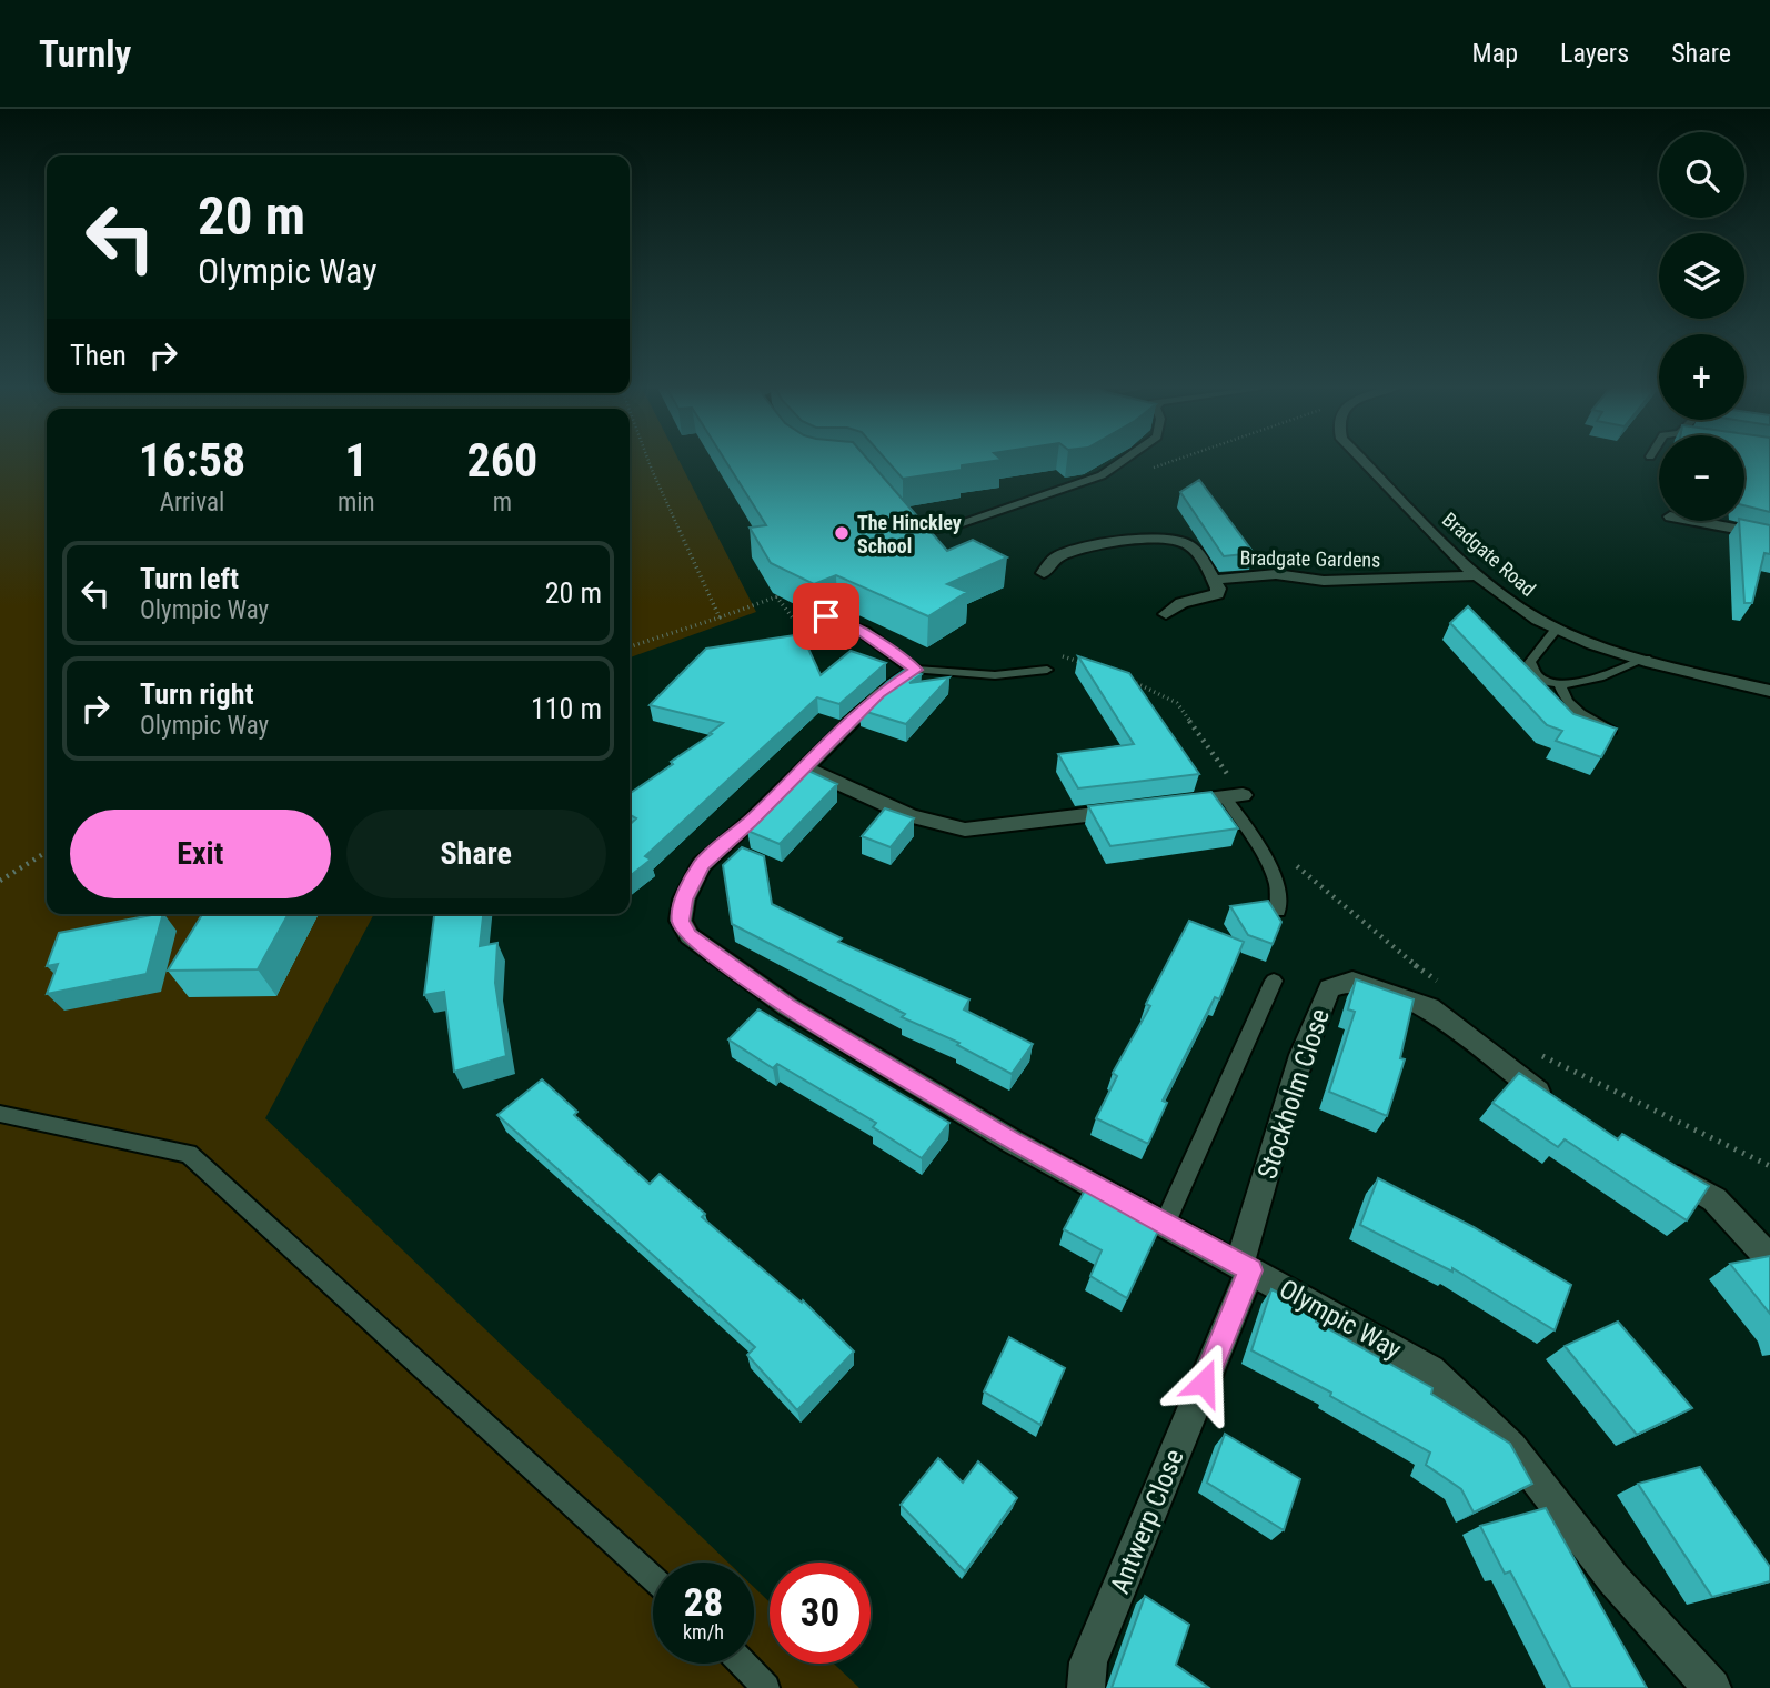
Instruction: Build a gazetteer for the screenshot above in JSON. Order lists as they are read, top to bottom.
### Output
{
  "streets": {
    "street": [
      "Bradgate Road",
      "Bradgate Gardens",
      "Stockholm Close",
      "Olympic Way",
      "Antwerp Close"
    ]
  },
  "crossings": [
    ["Bradgate Road", "Bradgate Gardens"],
    ["Stockholm Close", "Olympic Way"],
    ["Stockholm Close", "Antwerp Close"],
    ["Olympic Way", "Antwerp Close"]
  ],
  "places": ["The Hinckley School"],
  "page": {
    "header": "Turnly",
    "nav": ["Map", "Layers", "Share"],
    "map_buttons": ["+", "−"],
    "turn": ["20 m", "Olympic Way"],
    "then": "Then",
    "eta": [
      "16:58",
      "Arrival",
      "1",
      "min",
      "260",
      "m"
    ],
    "list": [
      {
        "name": "Turn left",
        "note": "Olympic Way",
        "value": "20 m"
      },
      {
        "name": "Turn right",
        "note": "Olympic Way",
        "value": "110 m"
      }
    ],
    "buttons": ["Exit", "Share"],
    "speed": "28 km/h",
    "limit": "30"
  }
}
